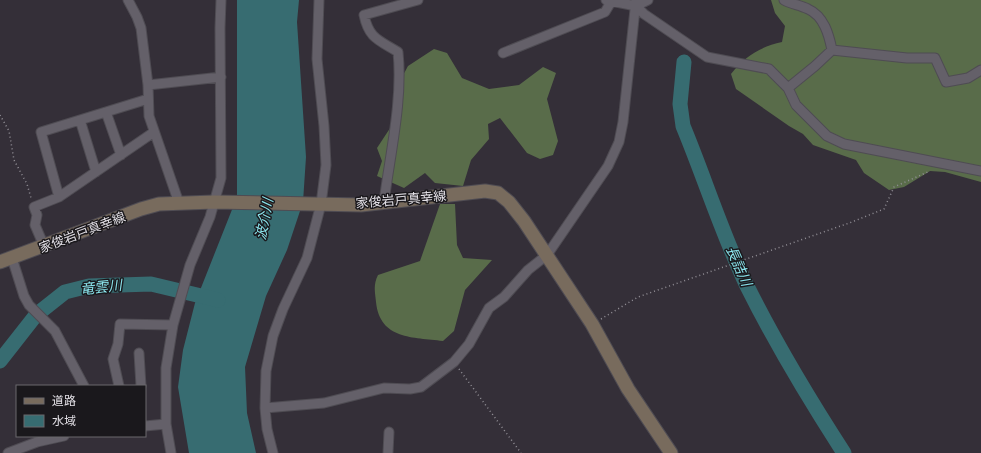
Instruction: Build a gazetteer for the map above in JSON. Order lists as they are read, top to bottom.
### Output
{
  "streets": {
    "main road": ["家俊岩戸真幸線"]
  },
  "water": ["波介川", "長詰川", "竜雲川"],
  "legend": ["道路", "水域"]
}
